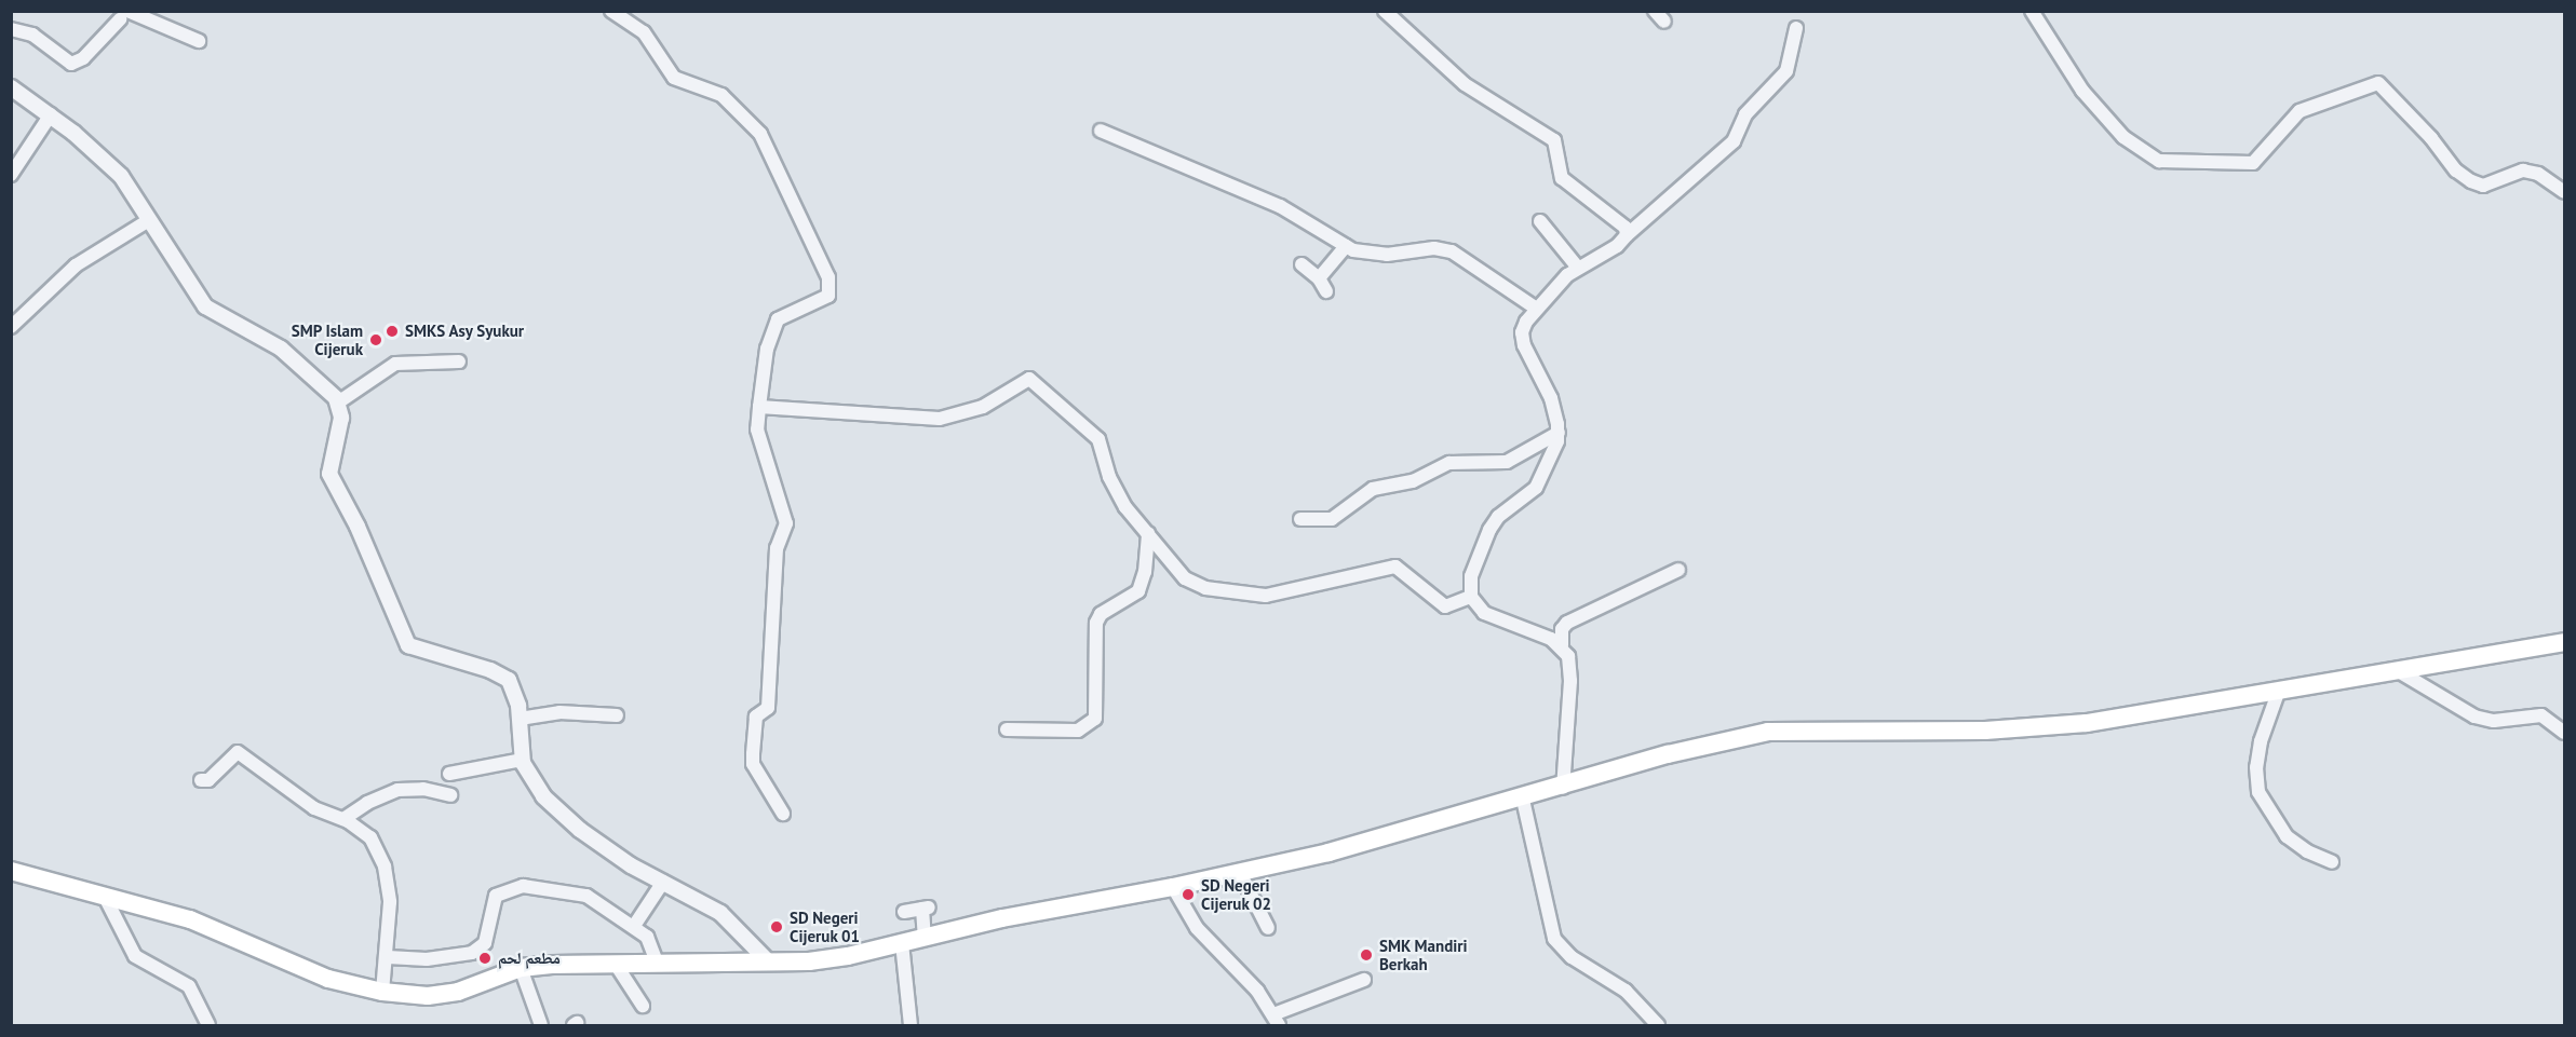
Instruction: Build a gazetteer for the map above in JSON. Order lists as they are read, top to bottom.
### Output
{
  "places": [
    "SMKS Asy Syukur",
    "SMP Islam Cijeruk",
    "SD Negeri Cijeruk 02",
    "SD Negeri Cijeruk 01",
    "SMK Mandiri Berkah",
    "مطعم لحم"
  ]
}
